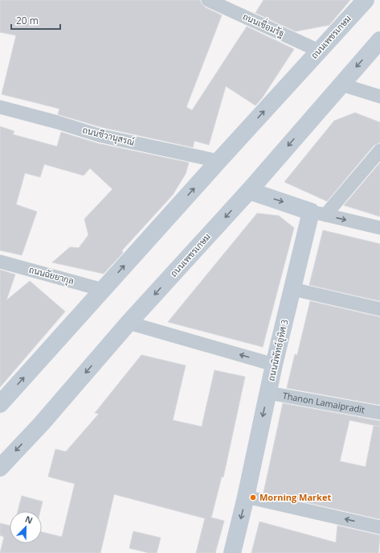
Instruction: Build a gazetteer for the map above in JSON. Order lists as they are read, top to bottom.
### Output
{
  "streets": {
    "main road": ["ถนนเพชรเกษม", "ถนนนิพัทธ์อุทิศ 3"],
    "street": [
      "ถนนเชื่อมรัฐ",
      "ถนนชีวานุสรณ์",
      "ถนนฉัยยากุล",
      "Thanon Lamaipradit"
    ]
  },
  "crossings": [
    ["ถนนเชื่อมรัฐ", "ถนนเพชรเกษม"],
    ["ถนนเพชรเกษม", "ถนนชีวานุสรณ์"],
    ["ถนนเพชรเกษม", "ถนนฉัยยากุล"],
    ["ถนนนิพัทธ์อุทิศ 3", "Thanon Lamaipradit"]
  ],
  "one_way": ["ถนนนิพัทธ์อุทิศ 3"],
  "places": ["Morning Market"],
  "scale_bar": "20 m",
  "north": "top right"
}
